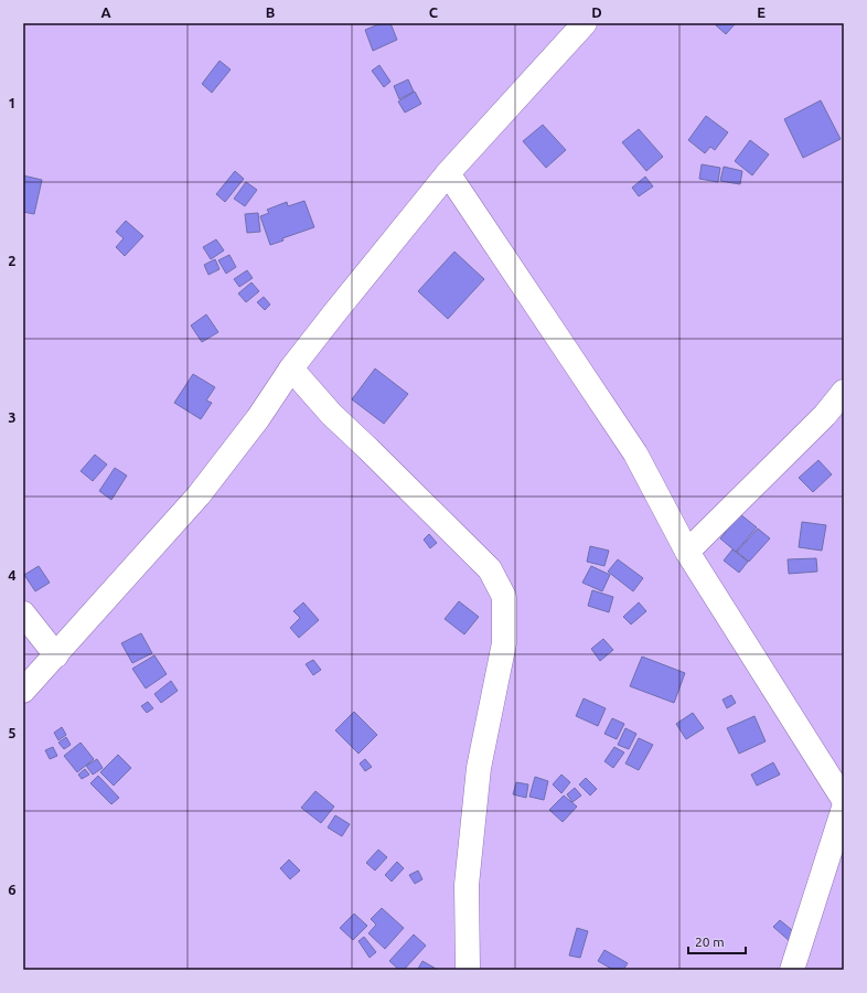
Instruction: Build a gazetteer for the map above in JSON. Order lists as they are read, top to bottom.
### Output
{
  "scale_bar": "20 m",
  "grid": {
    "columns": [
      "A",
      "B",
      "C",
      "D",
      "E"
    ],
    "rows": [
      "1",
      "2",
      "3",
      "4",
      "5",
      "6"
    ]
  }
}
